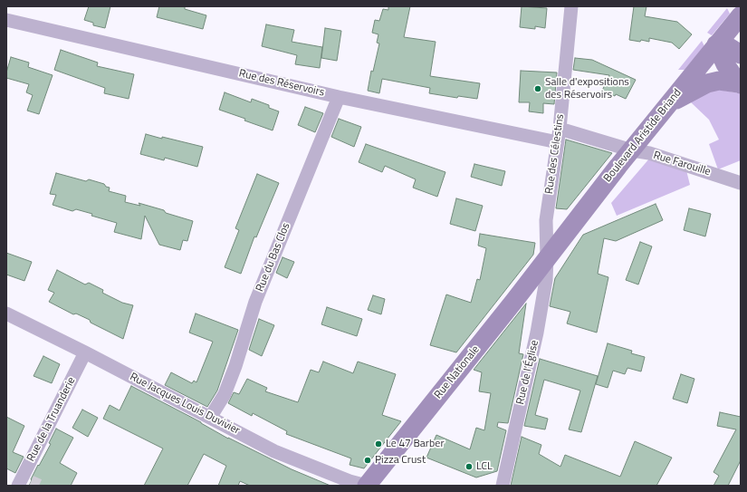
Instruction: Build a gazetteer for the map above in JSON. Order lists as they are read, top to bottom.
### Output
{
  "streets": {
    "main road": ["Boulevard Aristide Briand", "Rue Nationale"],
    "street": [
      "Rue des Réservoirs",
      "Rue des Célestins",
      "Rue Farouille",
      "Rue du Bas Clos",
      "Rue de l'Église",
      "Rue Jacques Louis Duvivier",
      "Rue de la Truanderie"
    ]
  },
  "crossings": [
    ["Rue des Réservoirs", "Rue des Célestins"],
    ["Rue des Réservoirs", "Rue du Bas Clos"],
    ["Boulevard Aristide Briand", "Rue des Célestins"],
    ["Boulevard Aristide Briand", "Rue Farouille"],
    ["Boulevard Aristide Briand", "Rue Nationale"],
    ["Boulevard Aristide Briand", "Rue de l'Église"],
    ["Rue des Célestins", "Rue Farouille"],
    ["Rue des Célestins", "Rue Nationale"],
    ["Rue des Célestins", "Rue de l'Église"],
    ["Rue du Bas Clos", "Rue Jacques Louis Duvivier"],
    ["Rue Nationale", "Rue de l'Église"],
    ["Rue Nationale", "Rue Jacques Louis Duvivier"],
    ["Rue Jacques Louis Duvivier", "Rue de la Truanderie"]
  ],
  "places": [
    "Salle d'expositions des Réservoirs",
    "Le 47 Barber",
    "Pizza Crust",
    "LCL"
  ]
}
